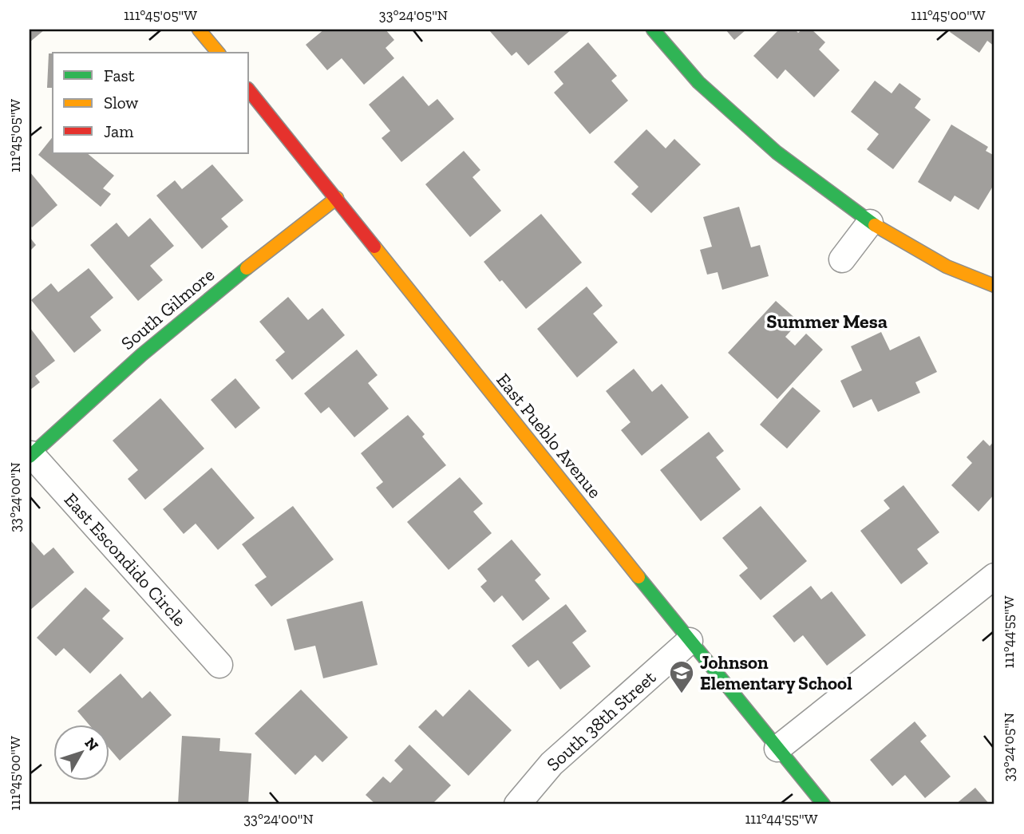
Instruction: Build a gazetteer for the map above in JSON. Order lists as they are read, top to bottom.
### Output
{
  "streets": {
    "street": [
      "South Gilmore",
      "East Pueblo Avenue",
      "East Escondido Circle",
      "South 38th Street"
    ]
  },
  "crossings": [
    ["South Gilmore", "East Pueblo Avenue"],
    ["South Gilmore", "East Escondido Circle"],
    ["East Pueblo Avenue", "South 38th Street"]
  ],
  "districts": ["Summer Mesa"],
  "places": {
    "school or university": ["Johnson Elementary School"]
  },
  "legend": ["Fast", "Slow", "Jam"],
  "north": "top right",
  "coordinates": [
    "111°45'05\"W",
    "33°24'05\"N",
    "111°45'00\"W",
    "33°24'00\"N",
    "111°44'55\"W"
  ]
}
